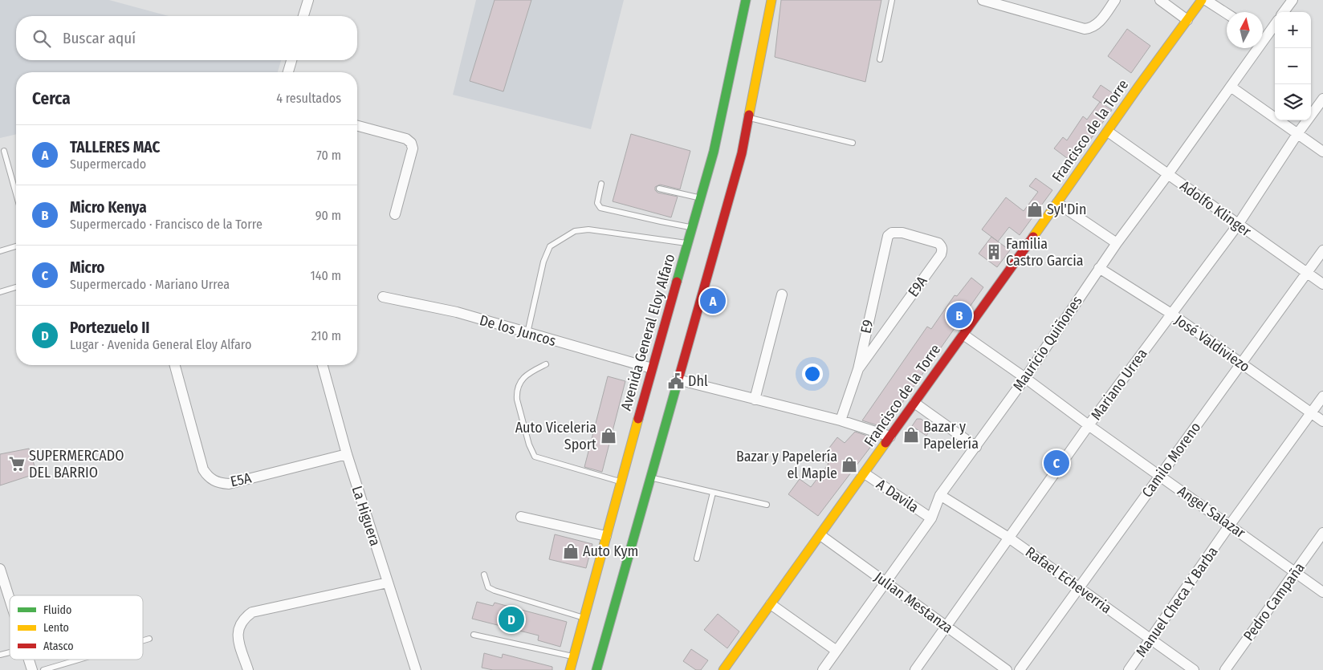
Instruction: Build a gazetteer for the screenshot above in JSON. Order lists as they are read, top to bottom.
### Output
{
  "streets": {
    "main road": ["Francisco de la Torre", "Avenida General Eloy Alfaro"],
    "street": [
      "Adolfo Klinger",
      "E9A",
      "E9",
      "De los Juncos",
      "Mauricio Quiñones",
      "José Valdiviezo",
      "Mariano Urrea",
      "Camilo Moreno",
      "E5A",
      "A Davila",
      "Angel Salazar",
      "La Higuera",
      "Rafael Echeverria",
      "Manuel Checa Y Barba",
      "Pedro Campaña",
      "Julian Mestanza"
    ]
  },
  "crossings": [
    ["Francisco de la Torre", "Adolfo Klinger"],
    ["Francisco de la Torre", "A Davila"],
    ["Francisco de la Torre", "Angel Salazar"],
    ["Francisco de la Torre", "Julian Mestanza"],
    ["Adolfo Klinger", "Mauricio Quiñones"],
    ["Adolfo Klinger", "Mariano Urrea"],
    ["Adolfo Klinger", "Camilo Moreno"],
    ["E9A", "E9"],
    ["De los Juncos", "Avenida General Eloy Alfaro"],
    ["Mauricio Quiñones", "José Valdiviezo"],
    ["Mauricio Quiñones", "A Davila"],
    ["Mauricio Quiñones", "Angel Salazar"],
    ["Mauricio Quiñones", "Rafael Echeverria"],
    ["Mauricio Quiñones", "Julian Mestanza"],
    ["José Valdiviezo", "Mariano Urrea"],
    ["José Valdiviezo", "Camilo Moreno"],
    ["José Valdiviezo", "Manuel Checa Y Barba"],
    ["Mariano Urrea", "Angel Salazar"],
    ["Mariano Urrea", "Rafael Echeverria"],
    ["Mariano Urrea", "Julian Mestanza"],
    ["Camilo Moreno", "Angel Salazar"],
    ["Camilo Moreno", "Rafael Echeverria"],
    ["E5A", "La Higuera"],
    ["Angel Salazar", "Manuel Checa Y Barba"],
    ["Angel Salazar", "Pedro Campaña"],
    ["Rafael Echeverria", "Manuel Checa Y Barba"]
  ],
  "places": {
    "shop": [
      "Syl'Din",
      "Bazar y Papelería",
      "Auto Viceleria Sport",
      "Bazar y Papelería el Maple",
      "Auto Kym"
    ],
    "building": ["Familia Castro Garcia"],
    "public building": ["Dhl"],
    "supermarket": ["SUPERMERCADO DEL BARRIO"]
  },
  "legend": ["Fluido", "Lento", "Atasco"],
  "north": "top",
  "page": {
    "map_buttons": ["+", "−"],
    "search": "Buscar aquí",
    "heading": ["Cerca", "4 resultados"],
    "list": [
      {
        "mark": "A",
        "name": "TALLERES MAC",
        "note": "Supermercado",
        "value": "70 m"
      },
      {
        "mark": "B",
        "name": "Micro Kenya",
        "note": "Supermercado · Francisco de la Torre",
        "value": "90 m"
      },
      {
        "mark": "C",
        "name": "Micro",
        "note": "Supermercado · Mariano Urrea",
        "value": "140 m"
      },
      {
        "mark": "D",
        "name": "Portezuelo II",
        "note": "Lugar · Avenida General Eloy Alfaro",
        "value": "210 m"
      }
    ],
    "pins": [
      "A",
      "B",
      "C",
      "D"
    ]
  }
}
